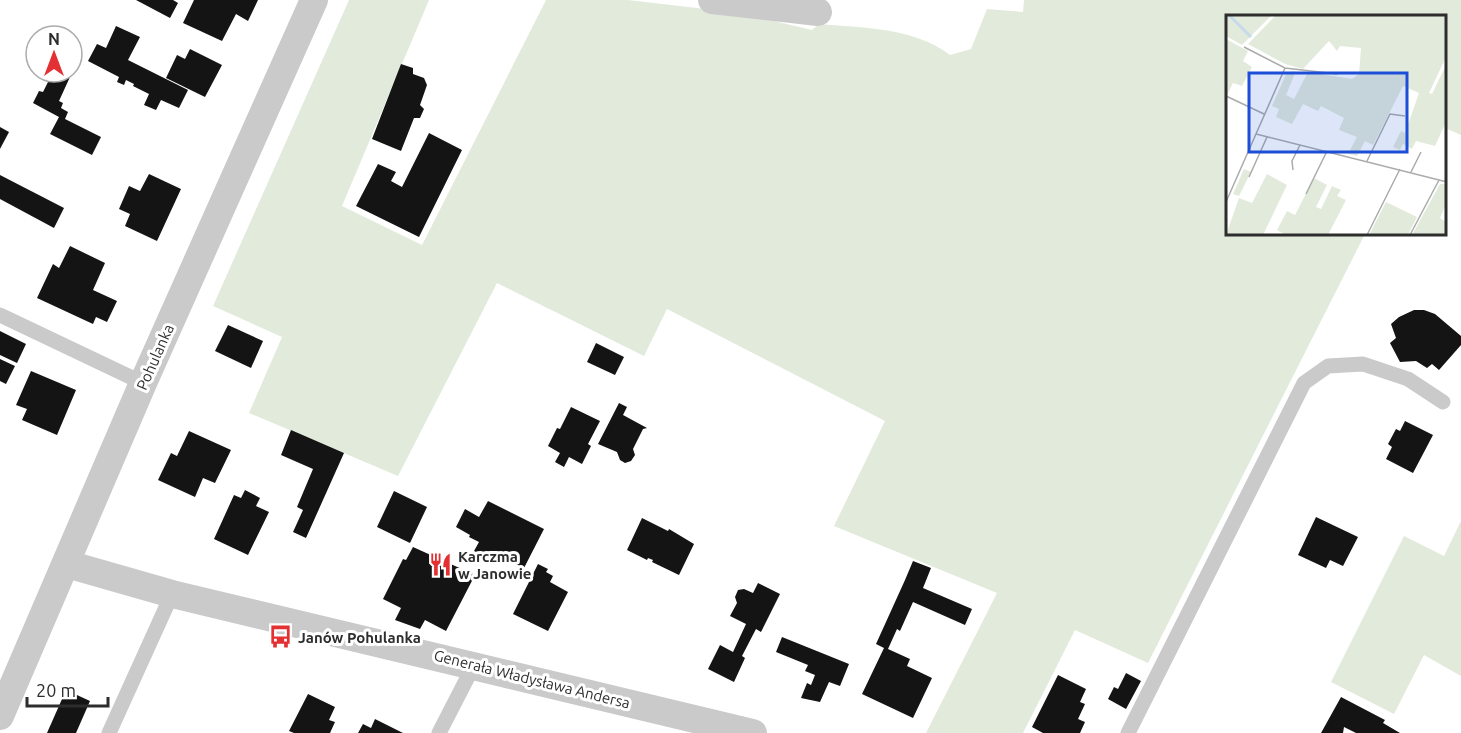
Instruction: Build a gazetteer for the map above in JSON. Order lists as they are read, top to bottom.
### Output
{
  "streets": {
    "street": ["Pohulanka", "Generała Władysława Andersa"]
  },
  "crossings": [
    ["Pohulanka", "Generała Władysława Andersa"]
  ],
  "places": {
    "restaurant": ["Karczma w Janowie"],
    "bus stop": ["Janów Pohulanka"]
  },
  "scale_bar": "20 m",
  "north": "top"
}
